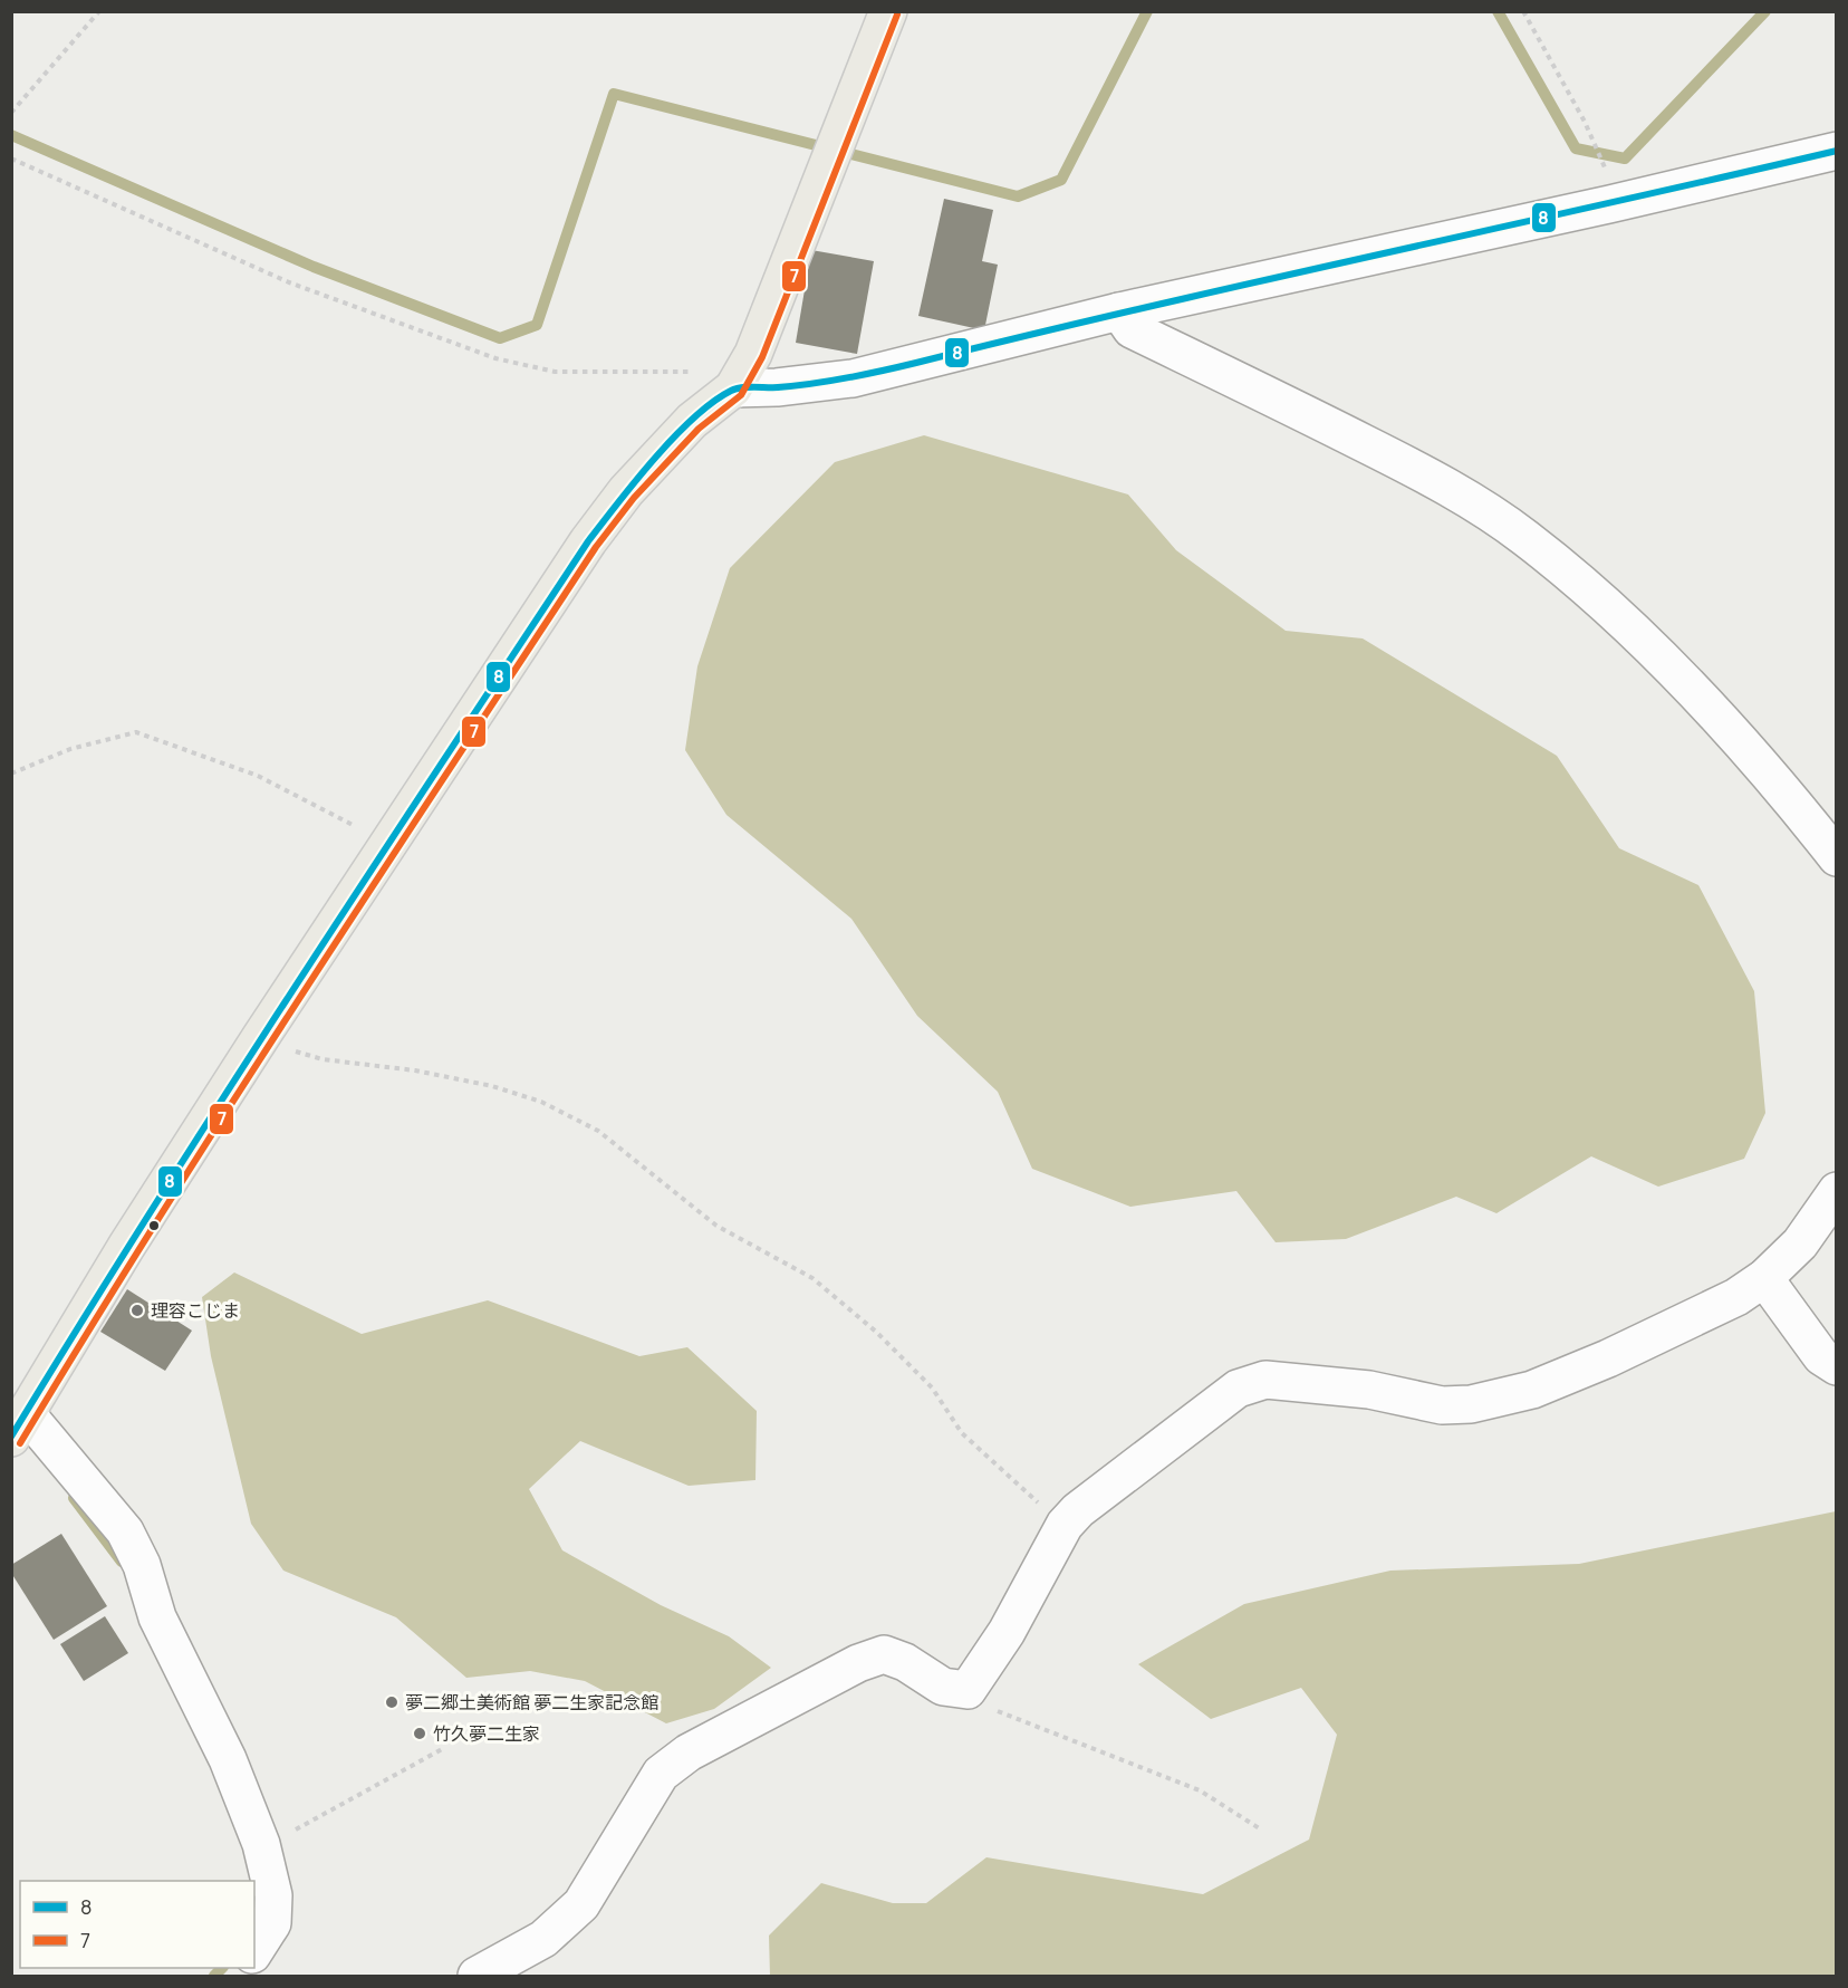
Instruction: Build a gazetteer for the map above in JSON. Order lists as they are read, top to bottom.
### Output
{
  "places": ["理容こじま", "夢二郷土美術館 夢二生家記念館", "竹久夢二生家"],
  "lines": ["transit line 7", "transit line 8"],
  "legend": ["8", "7"]
}
